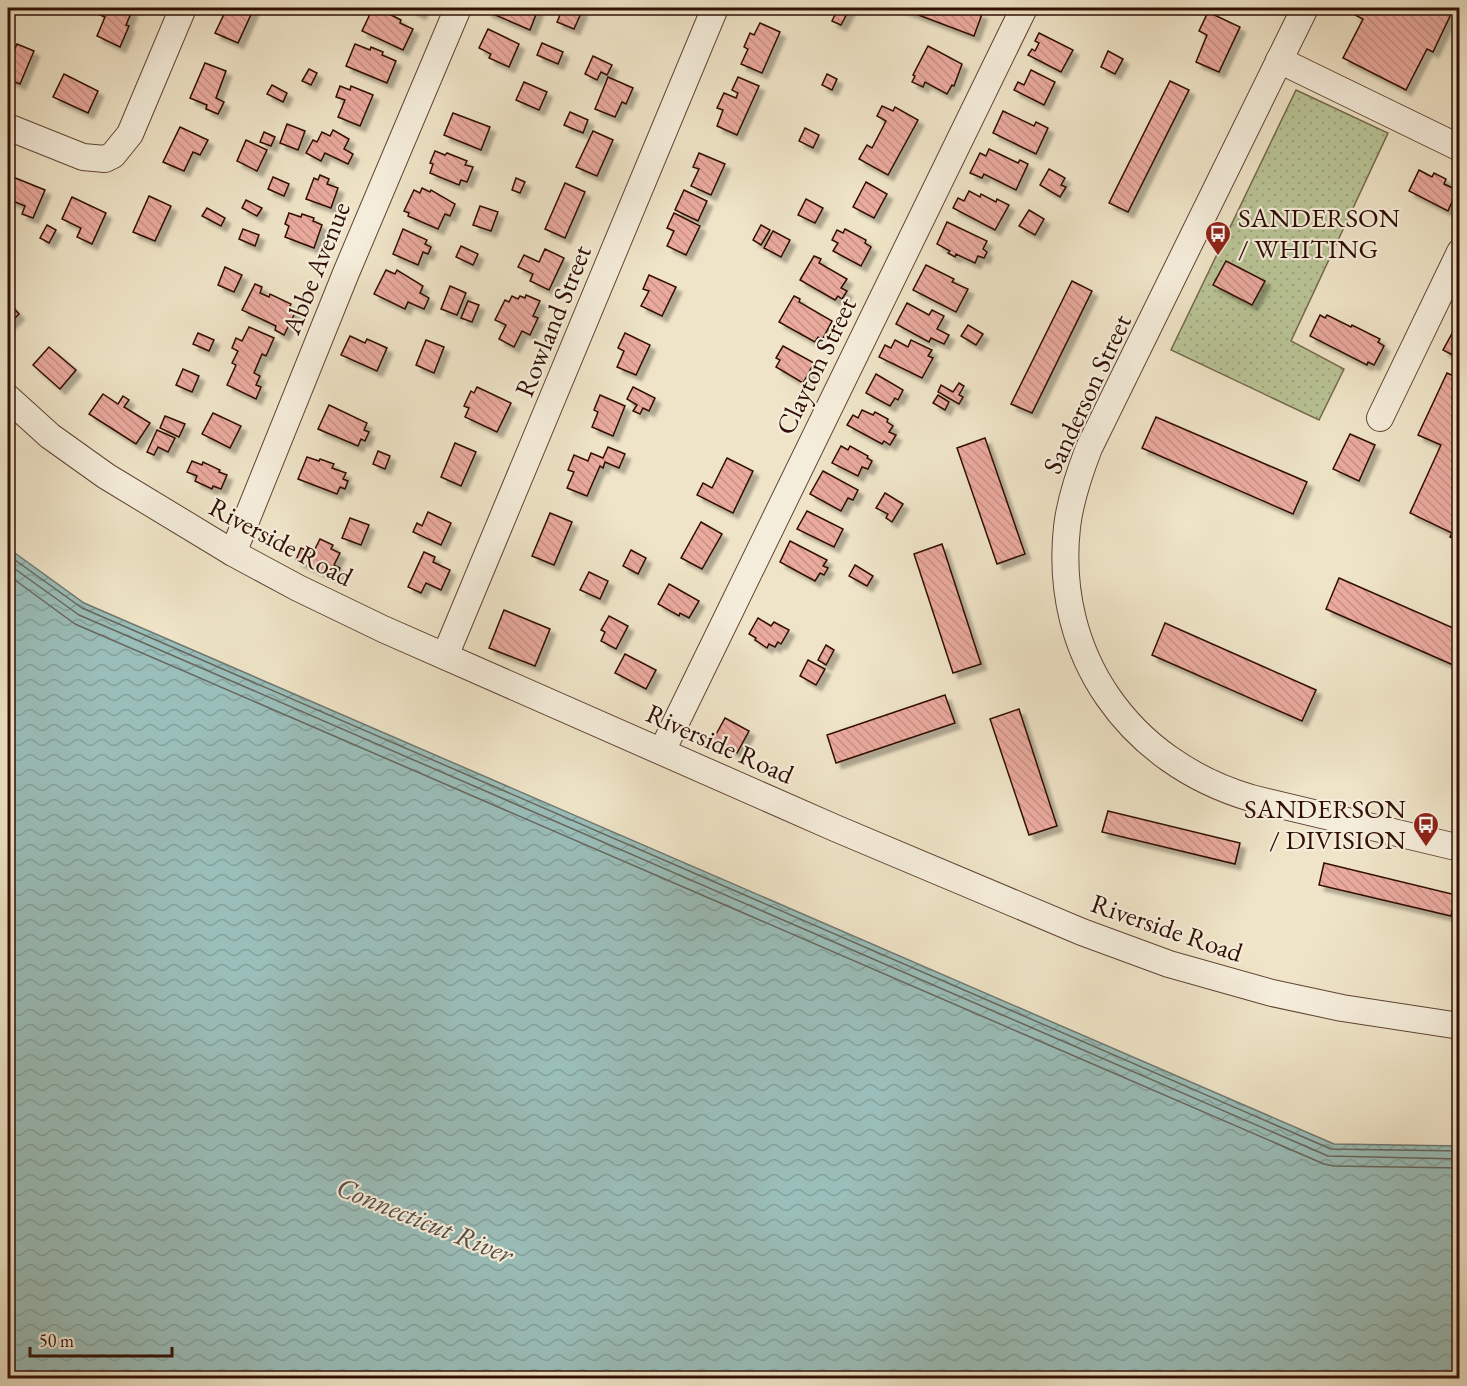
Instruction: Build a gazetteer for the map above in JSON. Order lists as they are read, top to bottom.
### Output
{
  "streets": {
    "street": [
      "Abbe Avenue",
      "Rowland Street",
      "Clayton Street",
      "Sanderson Street",
      "Riverside Road"
    ]
  },
  "crossings": [
    ["Abbe Avenue", "Riverside Road"],
    ["Rowland Street", "Riverside Road"],
    ["Clayton Street", "Riverside Road"]
  ],
  "water": ["Connecticut River"],
  "places": {
    "bus stop": ["SANDERSON / WHITING", "SANDERSON / DIVISION"]
  },
  "scale_bar": "50 m"
}
